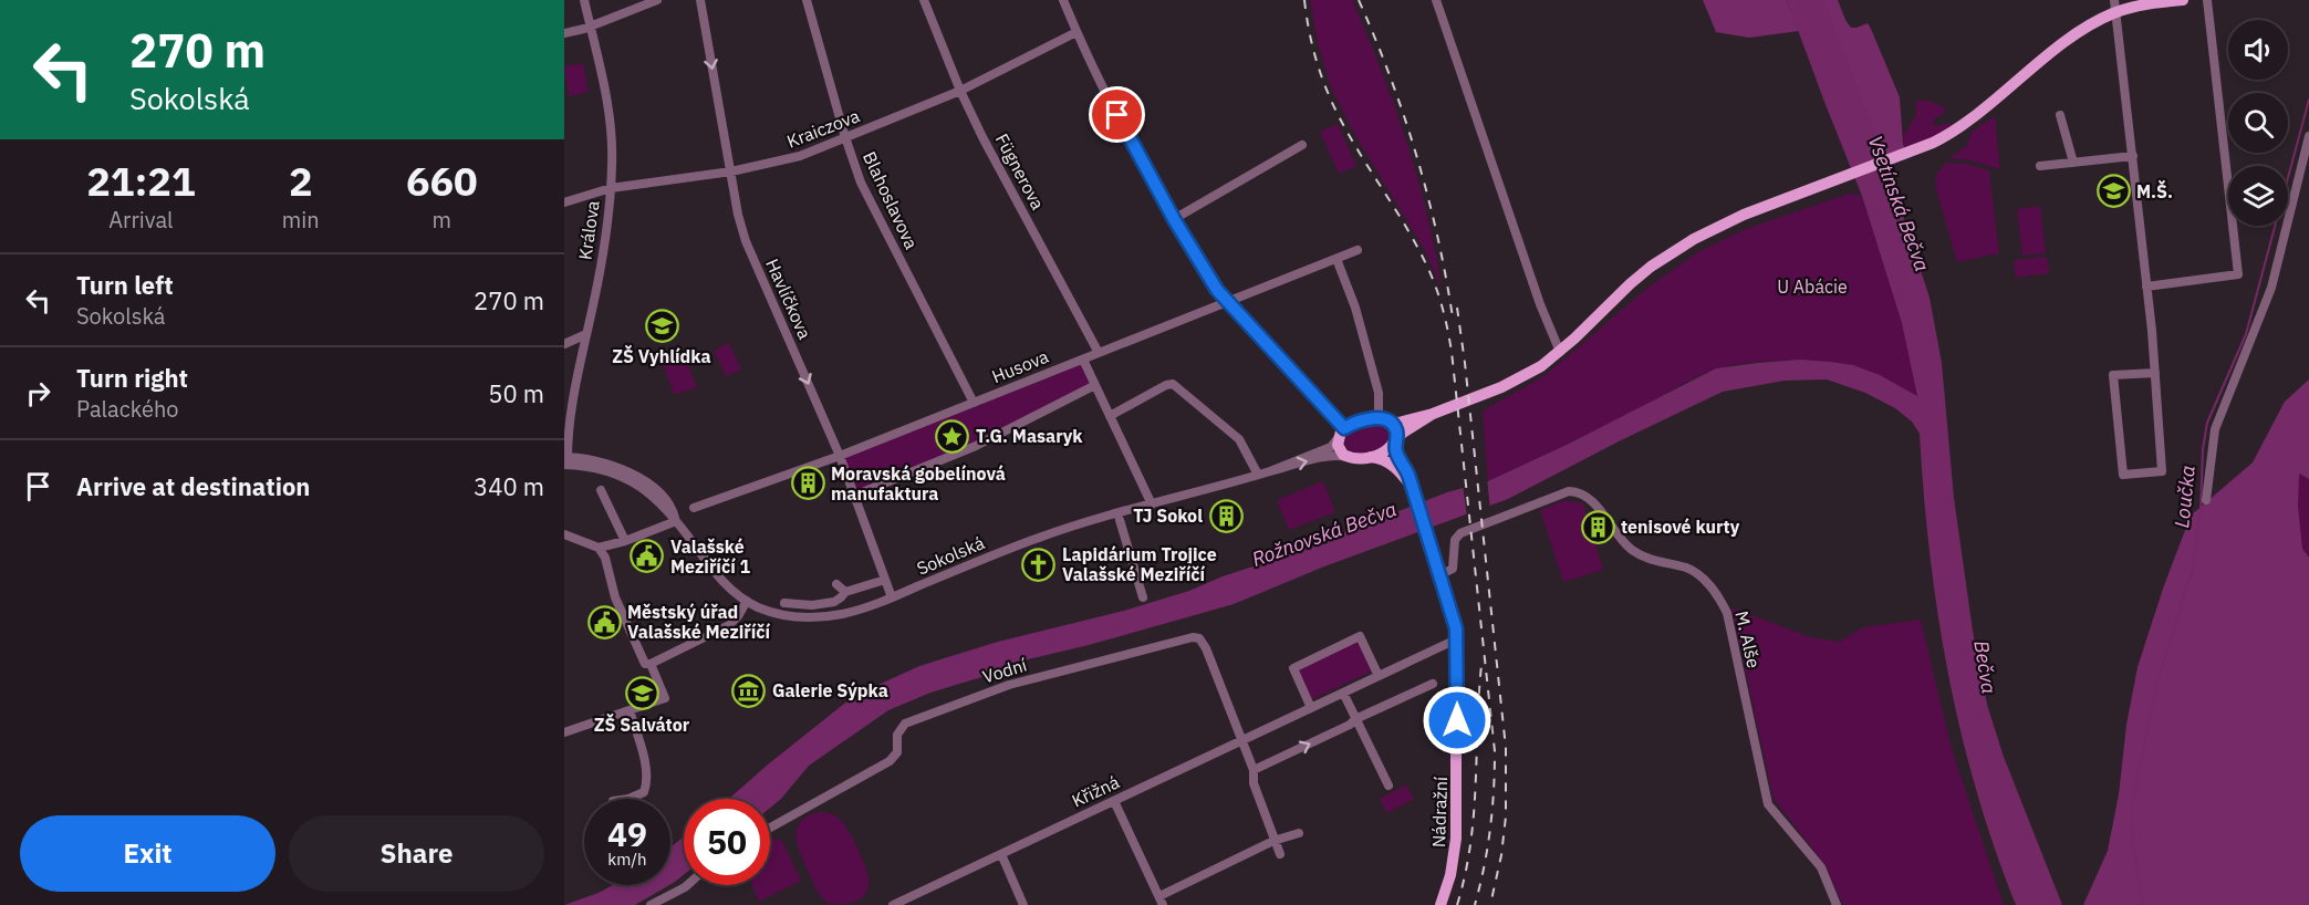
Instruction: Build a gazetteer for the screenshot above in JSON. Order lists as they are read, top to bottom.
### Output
{
  "streets": {
    "main road": ["Sokolská", "Nádražní"],
    "street": [
      "Kraiczova",
      "Fügnerova",
      "Blahoslavova",
      "Králova",
      "Havlíčkova",
      "Husova",
      "M. Alše",
      "Vodní",
      "Křižná"
    ]
  },
  "crossings": [
    ["Kraiczova", "Fügnerova"],
    ["Kraiczova", "Blahoslavova"],
    ["Kraiczova", "Králova"],
    ["Kraiczova", "Havlíčkova"],
    ["Fügnerova", "Husova"],
    ["Blahoslavova", "Husova"],
    ["Králova", "Sokolská"],
    ["Havlíčkova", "Husova"],
    ["Havlíčkova", "Sokolská"],
    ["Sokolská", "Nádražní"],
    ["M. Alše", "Nádražní"],
    ["Vodní", "Křižná"],
    ["Křižná", "Nádražní"]
  ],
  "one_way": ["Havlíčkova"],
  "water": [
    "Vsetínská Bečva",
    "Loučka",
    "Rožnovská Bečva",
    "Bečva"
  ],
  "parks": ["U Abácie"],
  "places": {
    "school or university": ["M.Š.", "ZŠ Vyhlídka", "ZŠ Salvátor"],
    "place": ["T.G. Masaryk"],
    "building": ["Moravská gobelínová manufaktura", "TJ Sokol", "tenisové kurty"],
    "public building": ["Valašské Meziříčí 1", "Městský úřad Valašské Meziříčí"],
    "church": ["Lapidárium Trojice Valašské Meziříčí"],
    "museum": ["Galerie Sýpka"]
  },
  "page": {
    "turn": ["270 m", "Sokolská"],
    "eta": [
      "21:21",
      "Arrival",
      "2",
      "min",
      "660",
      "m"
    ],
    "list": [
      {
        "name": "Turn left",
        "note": "Sokolská",
        "value": "270 m"
      },
      {
        "name": "Turn right",
        "note": "Palackého",
        "value": "50 m"
      },
      {
        "name": "Arrive at destination",
        "value": "340 m"
      }
    ],
    "speed": "49 km/h",
    "limit": "50",
    "buttons": ["Exit", "Share"]
  }
}
